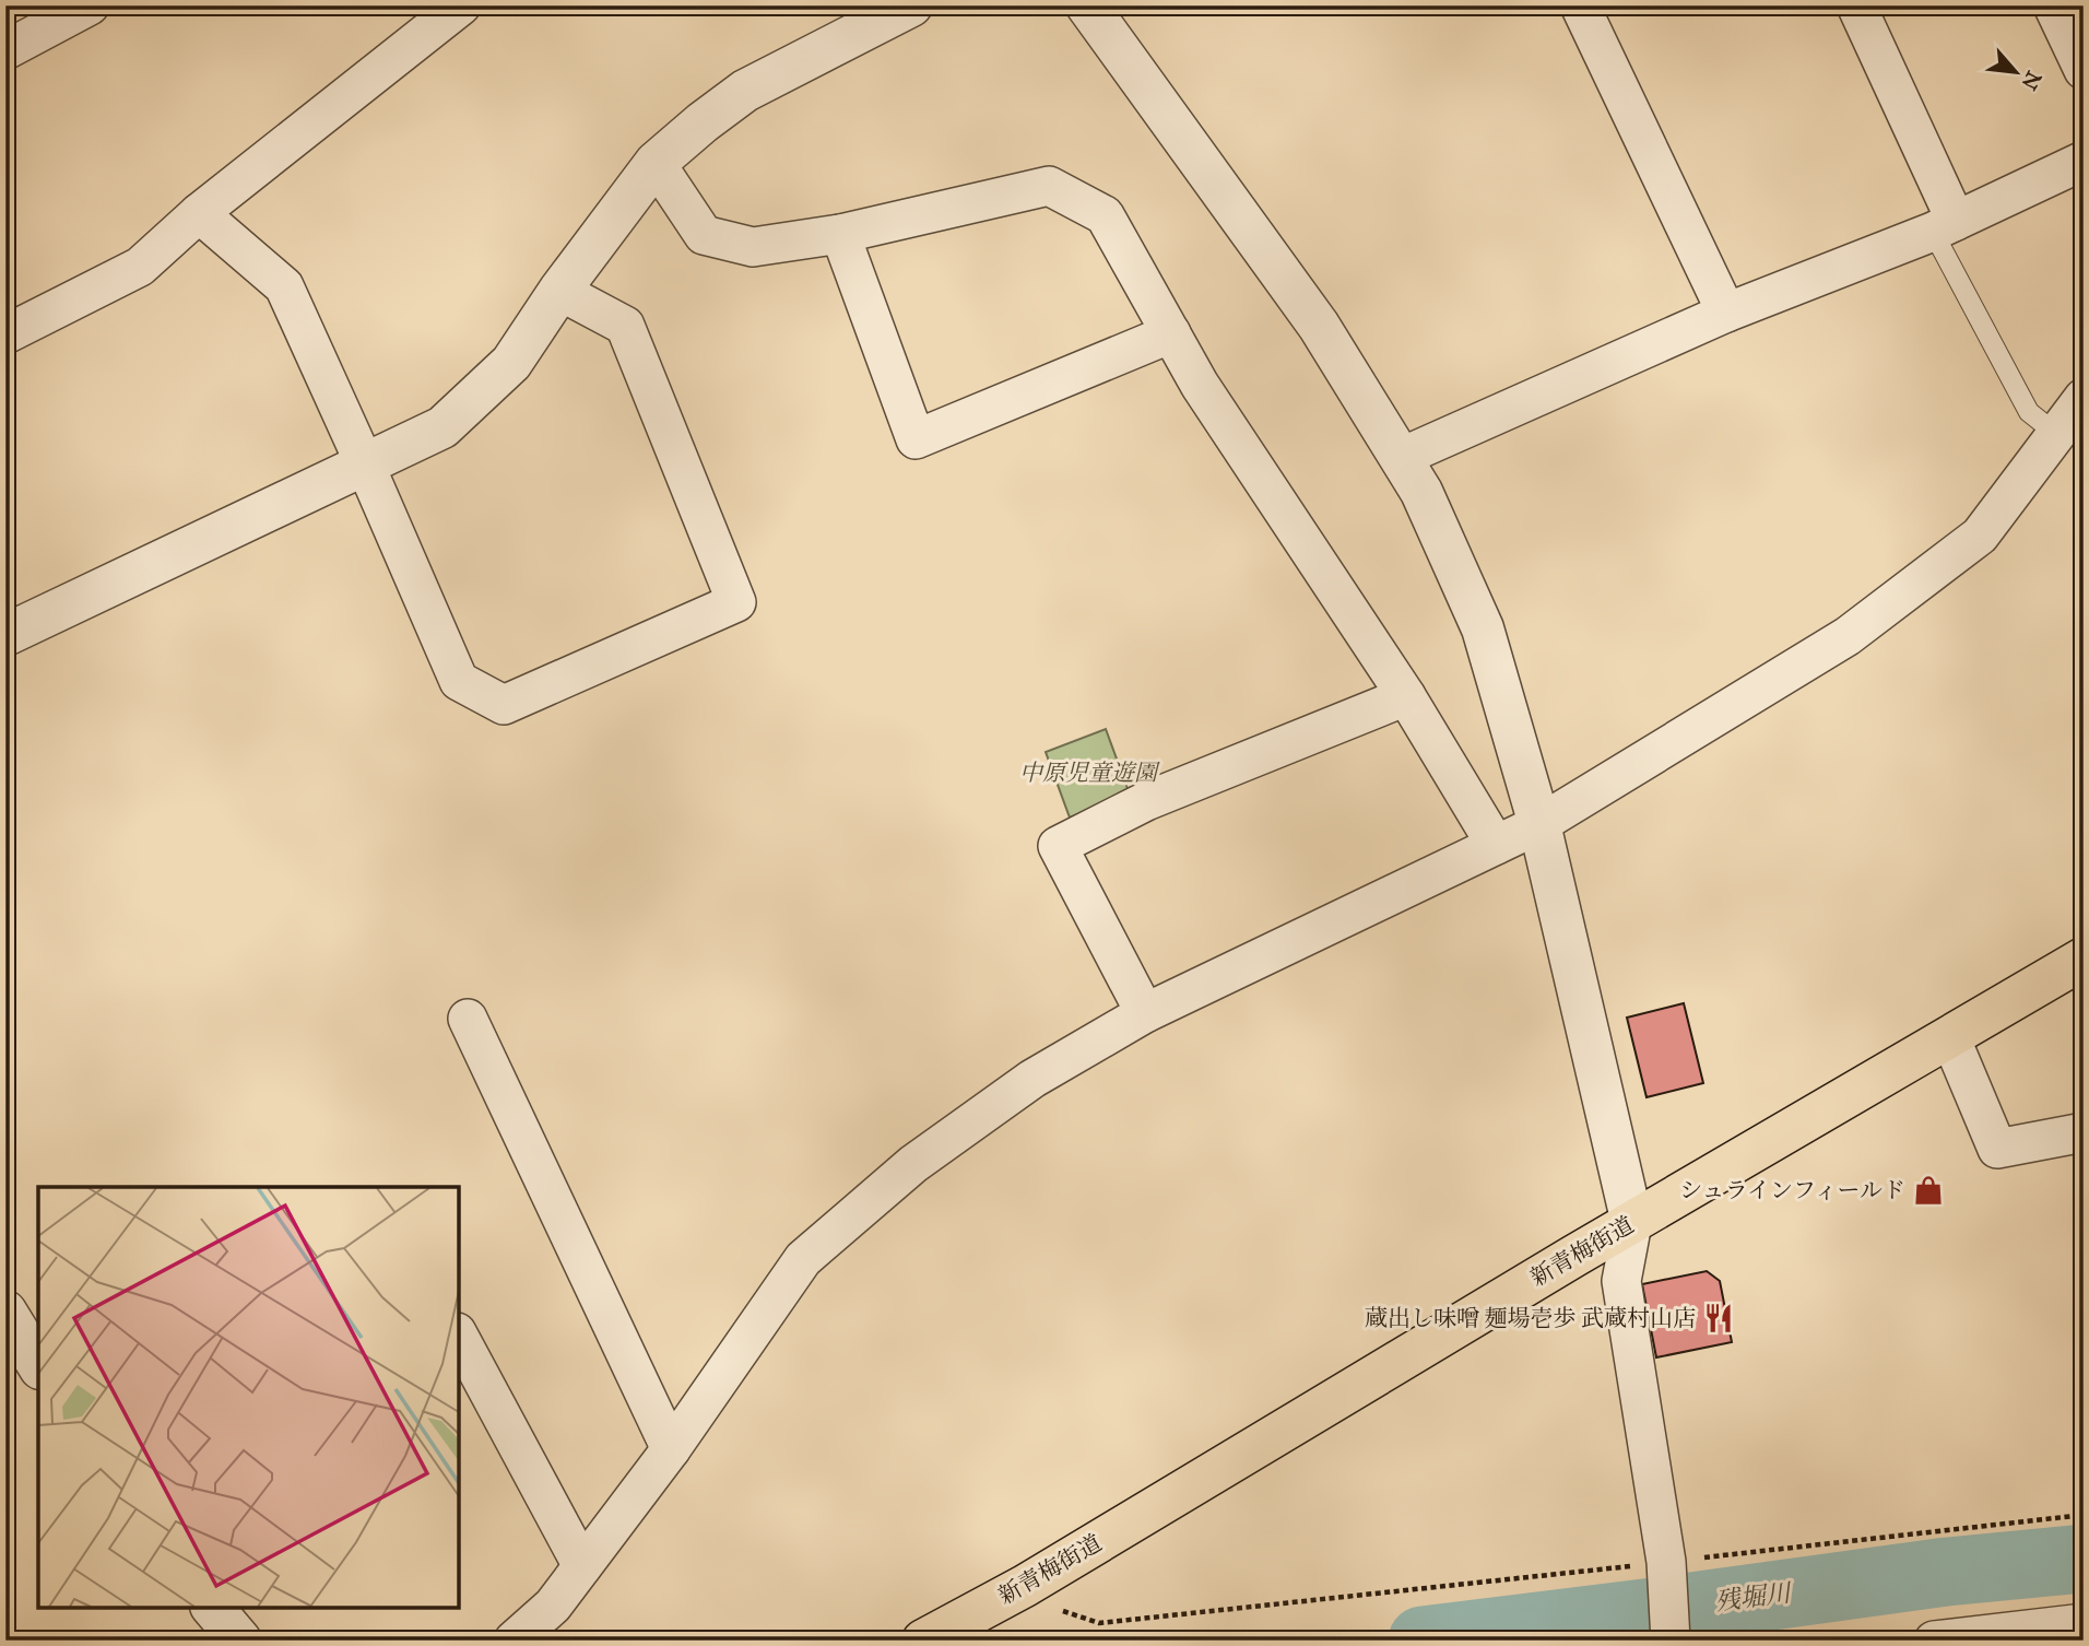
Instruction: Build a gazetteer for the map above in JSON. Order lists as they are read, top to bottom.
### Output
{
  "streets": {
    "main road": ["新青梅街道"]
  },
  "water": ["残堀川"],
  "parks": ["中原児童遊園"],
  "places": {
    "shop": ["シュラインフィールド"],
    "restaurant": ["蔵出し味噌 麺場壱歩 武蔵村山店"]
  },
  "north": "bottom right"
}
